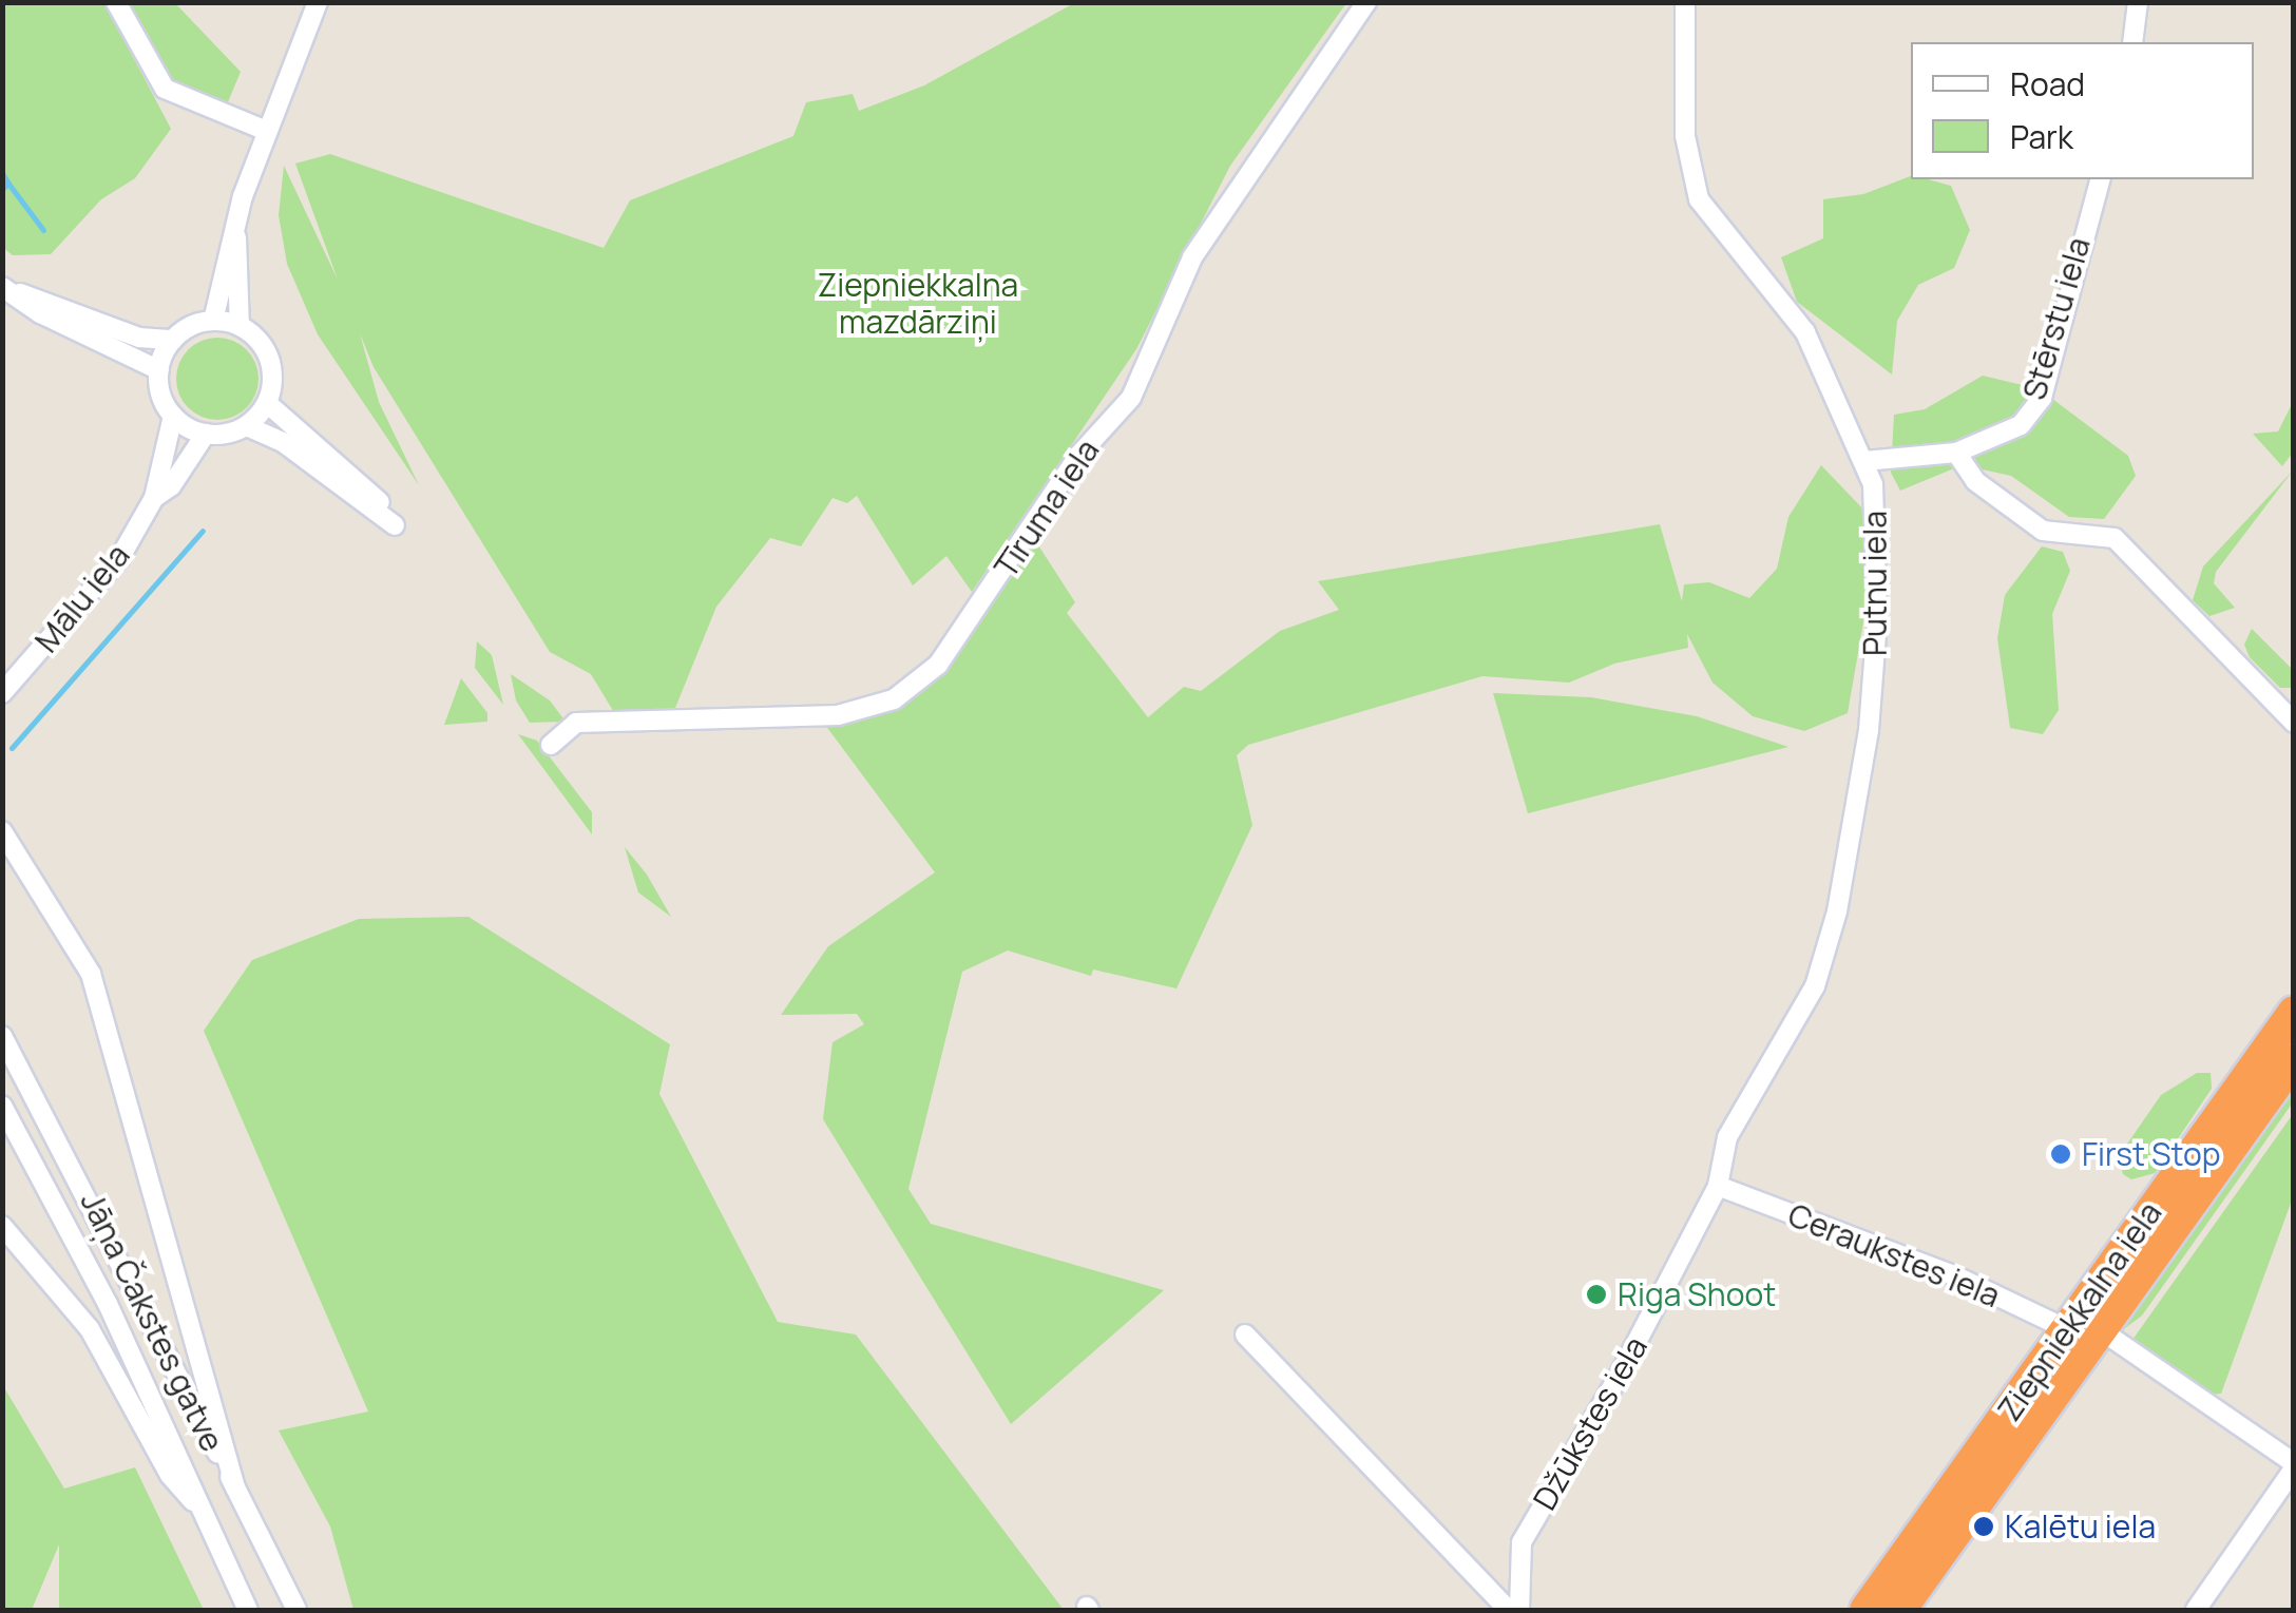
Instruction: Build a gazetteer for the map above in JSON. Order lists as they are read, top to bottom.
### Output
{
  "streets": {
    "highway": ["Ziepniekkalna iela"],
    "street": [
      "Stērstu iela",
      "Tīruma iela",
      "Putnu iela",
      "Mālu iela",
      "Ceraukstes iela",
      "Jāņa Čakstes gatve",
      "Džūkstes iela"
    ]
  },
  "crossings": [
    ["Stērstu iela", "Putnu iela"],
    ["Putnu iela", "Ceraukstes iela"],
    ["Putnu iela", "Džūkstes iela"],
    ["Ceraukstes iela", "Ziepniekkalna iela"],
    ["Ceraukstes iela", "Džūkstes iela"]
  ],
  "parks": ["Ziepniekkalna mazdārziņi"],
  "places": ["First Stop", "Riga Shoot", "Kalētu iela"],
  "legend": ["Road", "Park"]
}
